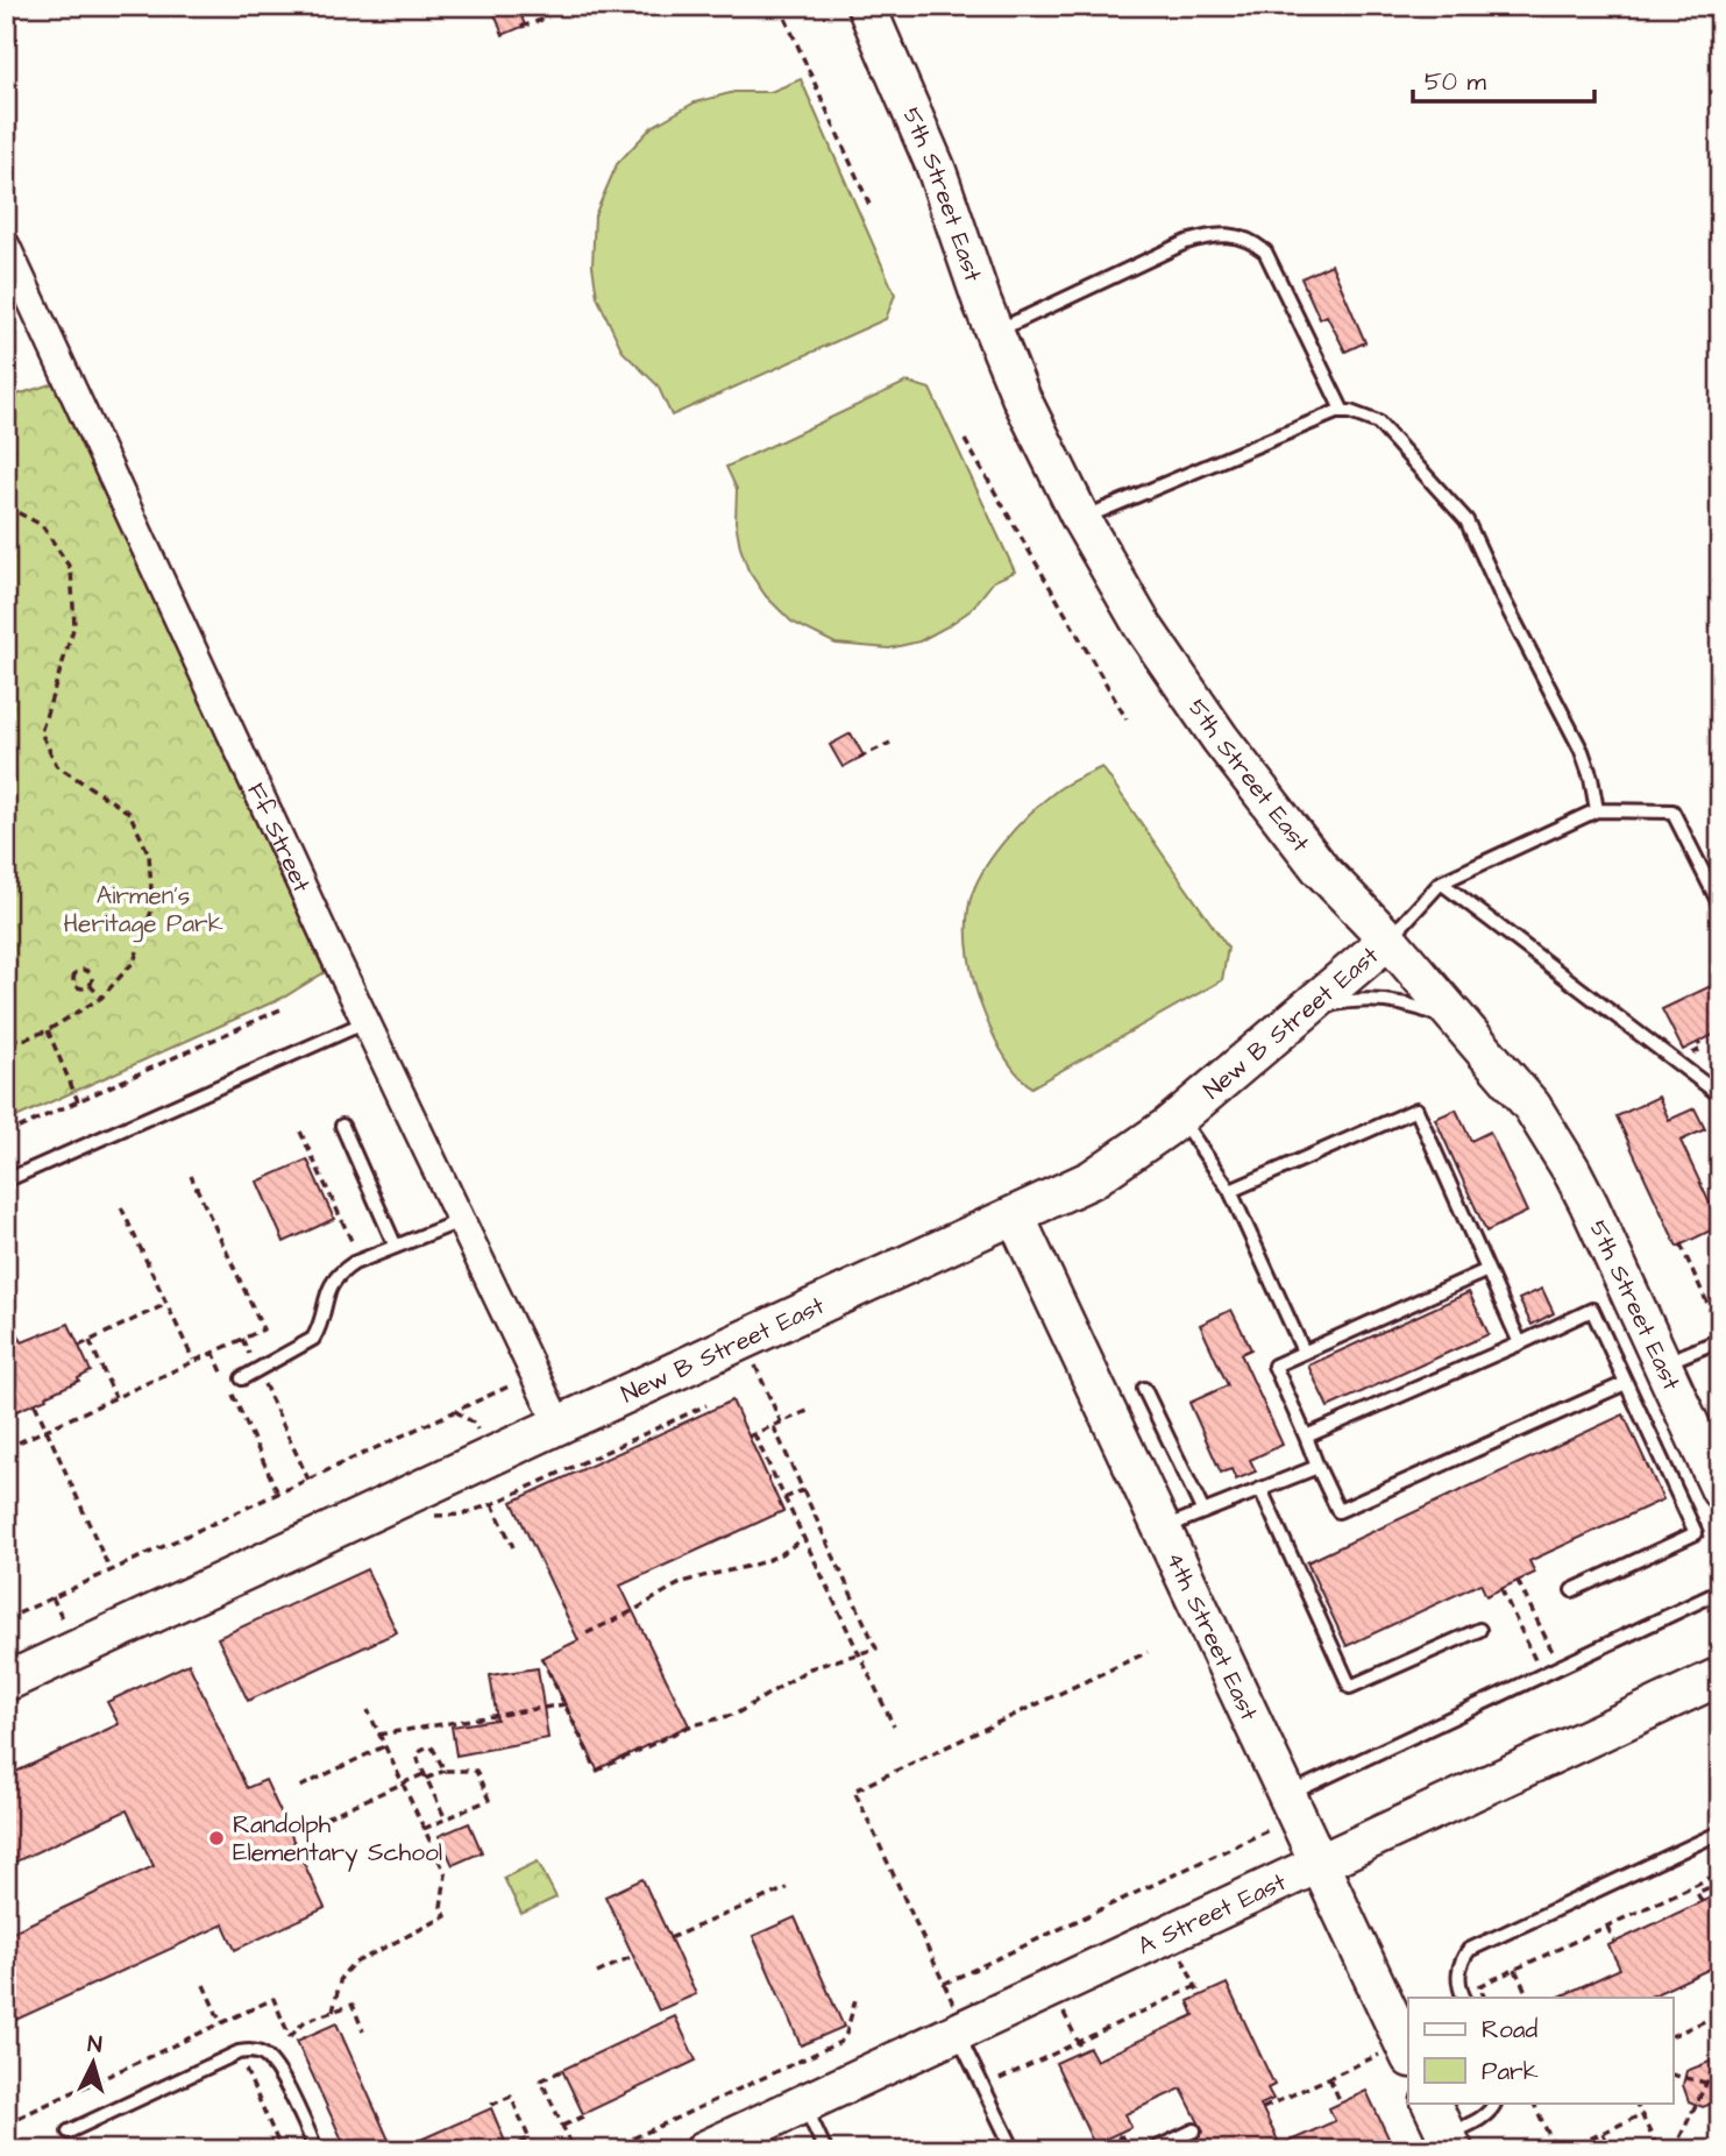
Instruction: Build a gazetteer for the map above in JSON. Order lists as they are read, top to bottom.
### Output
{
  "streets": {
    "street": [
      "5th Street East",
      "Ff Street",
      "New B Street East",
      "4th Street East",
      "A Street East"
    ]
  },
  "crossings": [
    ["5th Street East", "New B Street East"],
    ["Ff Street", "New B Street East"],
    ["New B Street East", "4th Street East"],
    ["4th Street East", "A Street East"]
  ],
  "parks": ["Airmen's Heritage Park"],
  "places": ["Randolph Elementary School"],
  "legend": ["Road", "Park"],
  "scale_bar": "50 m",
  "north": "top"
}
